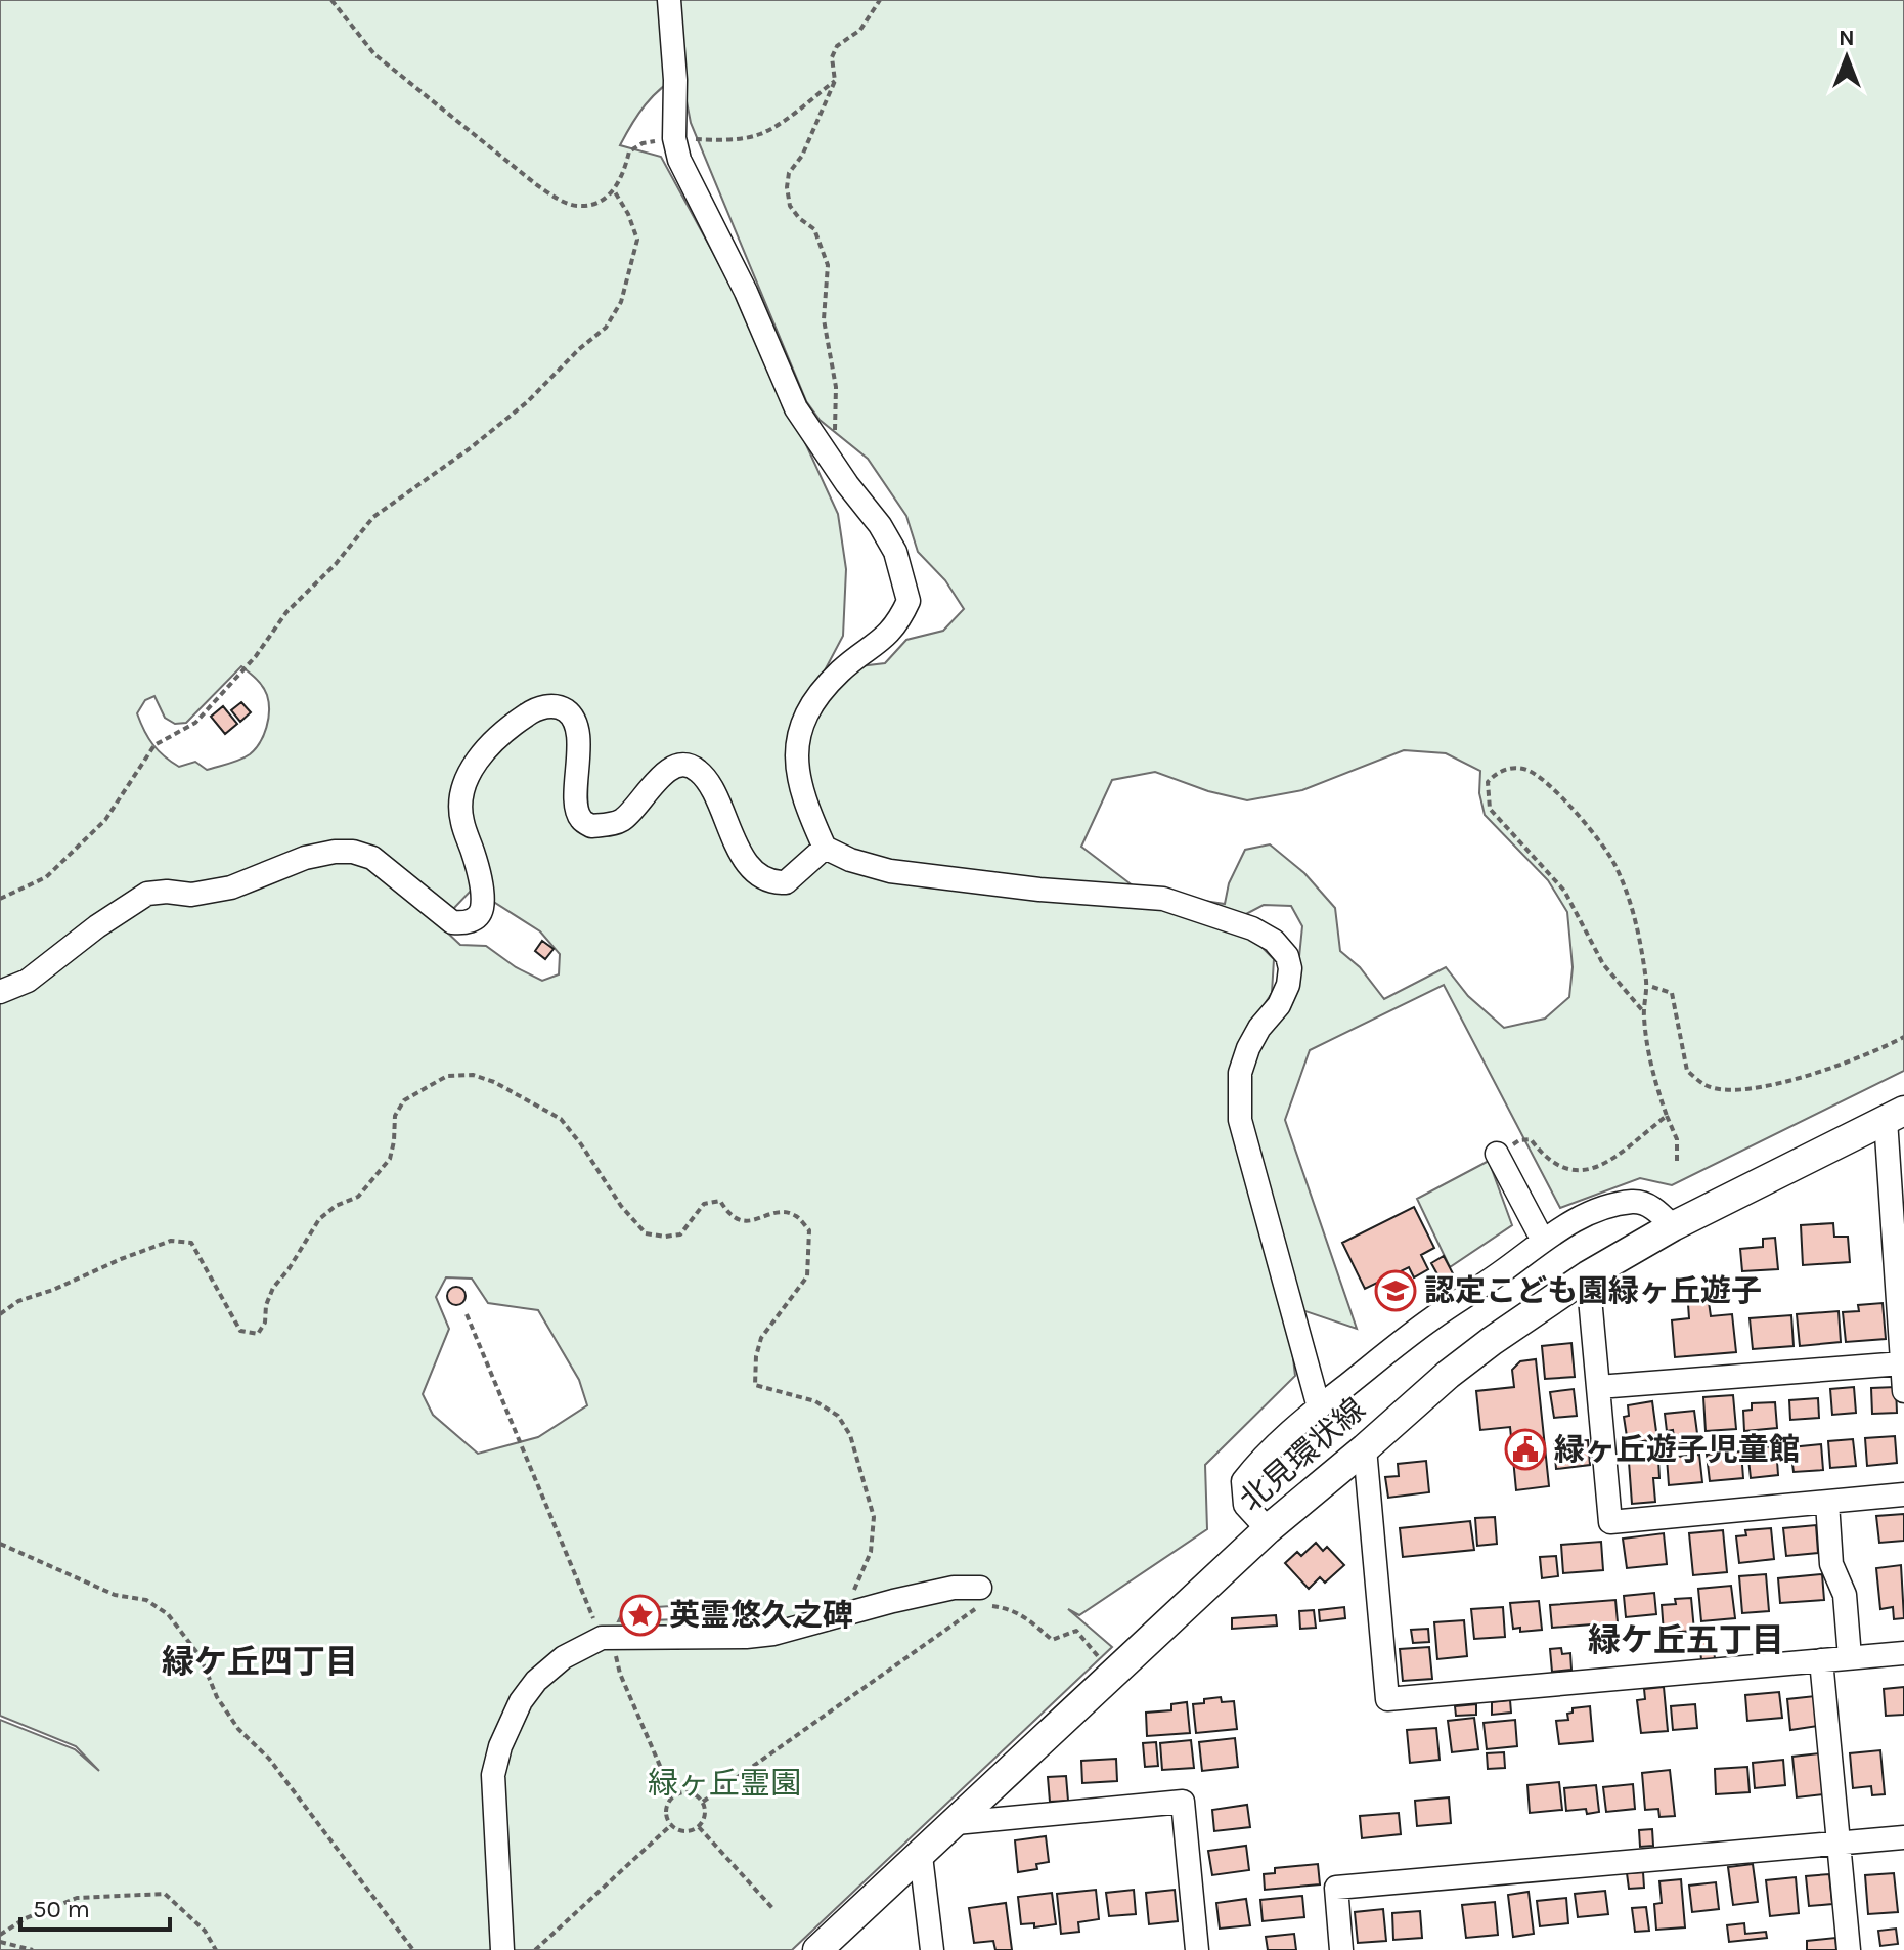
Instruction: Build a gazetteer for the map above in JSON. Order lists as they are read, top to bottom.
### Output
{
  "streets": {
    "main road": ["北見環状線"]
  },
  "districts": ["緑ケ丘五丁目", "緑ケ丘四丁目"],
  "parks": ["緑ヶ丘霊園"],
  "places": {
    "school or university": ["認定こども園緑ヶ丘遊子"],
    "public building": ["緑ヶ丘遊子児童館"],
    "place": ["英霊悠久之碑"]
  },
  "scale_bar": "50 m",
  "north": "top"
}
